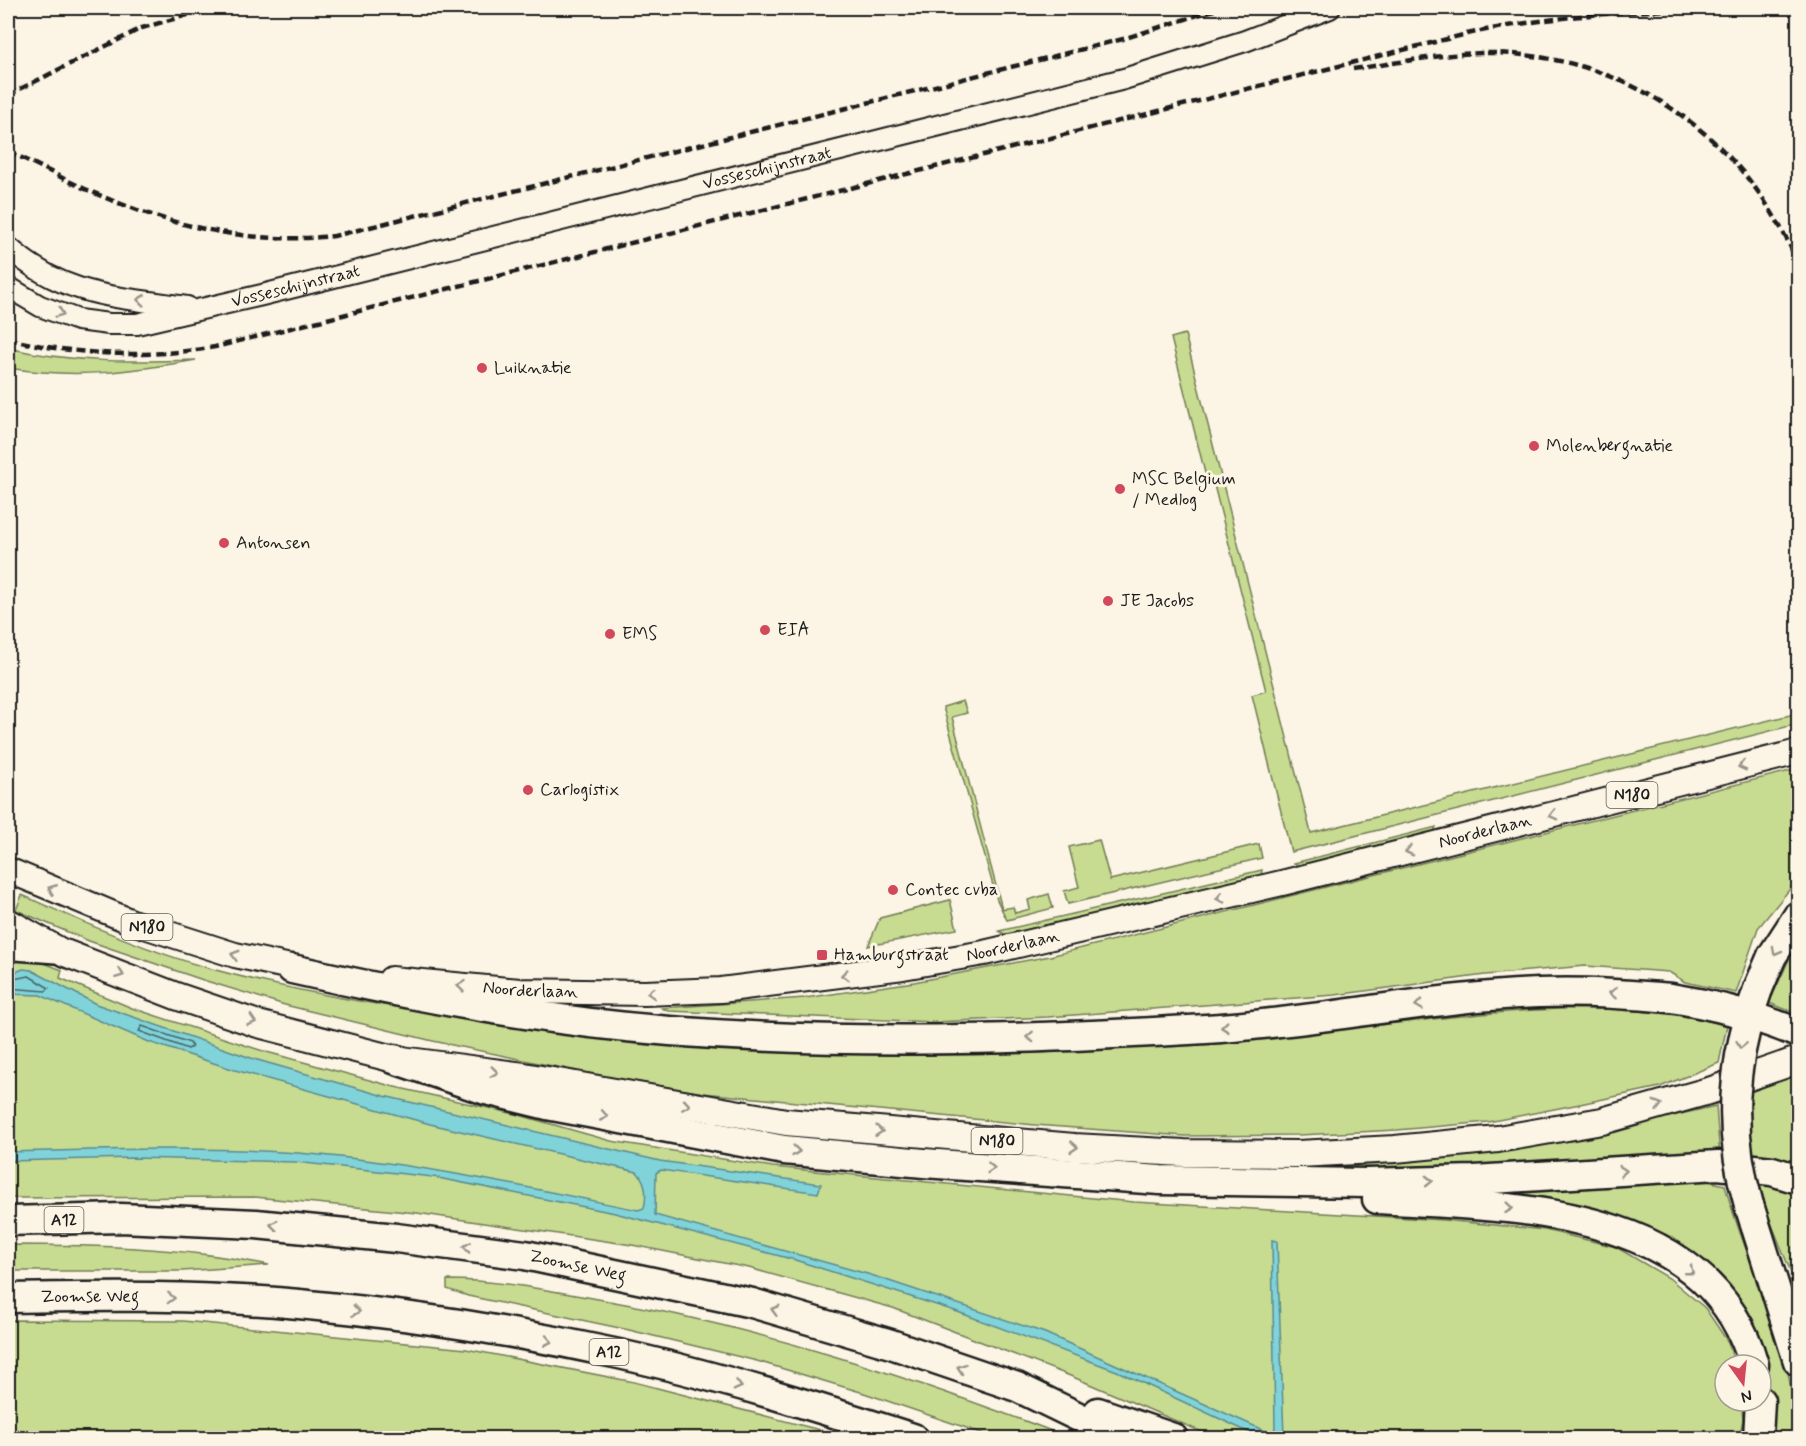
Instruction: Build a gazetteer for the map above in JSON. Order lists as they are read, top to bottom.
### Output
{
  "streets": {
    "highway": ["N180", "A12", "Zoomse Weg"],
    "main road": ["Noorderlaan"],
    "street": ["Vosseschijnstraat"]
  },
  "one_way": ["Noorderlaan"],
  "places": {
    "other": [
      "Luiknatie",
      "Molenbergnatie",
      "MSC Belgium / Medlog",
      "Antonsen",
      "JE Jacobs",
      "EIA",
      "EMS",
      "Carlogistix",
      "Contec cvba"
    ],
    "transit": ["Hamburgstraat"]
  },
  "north": "bottom"
}
